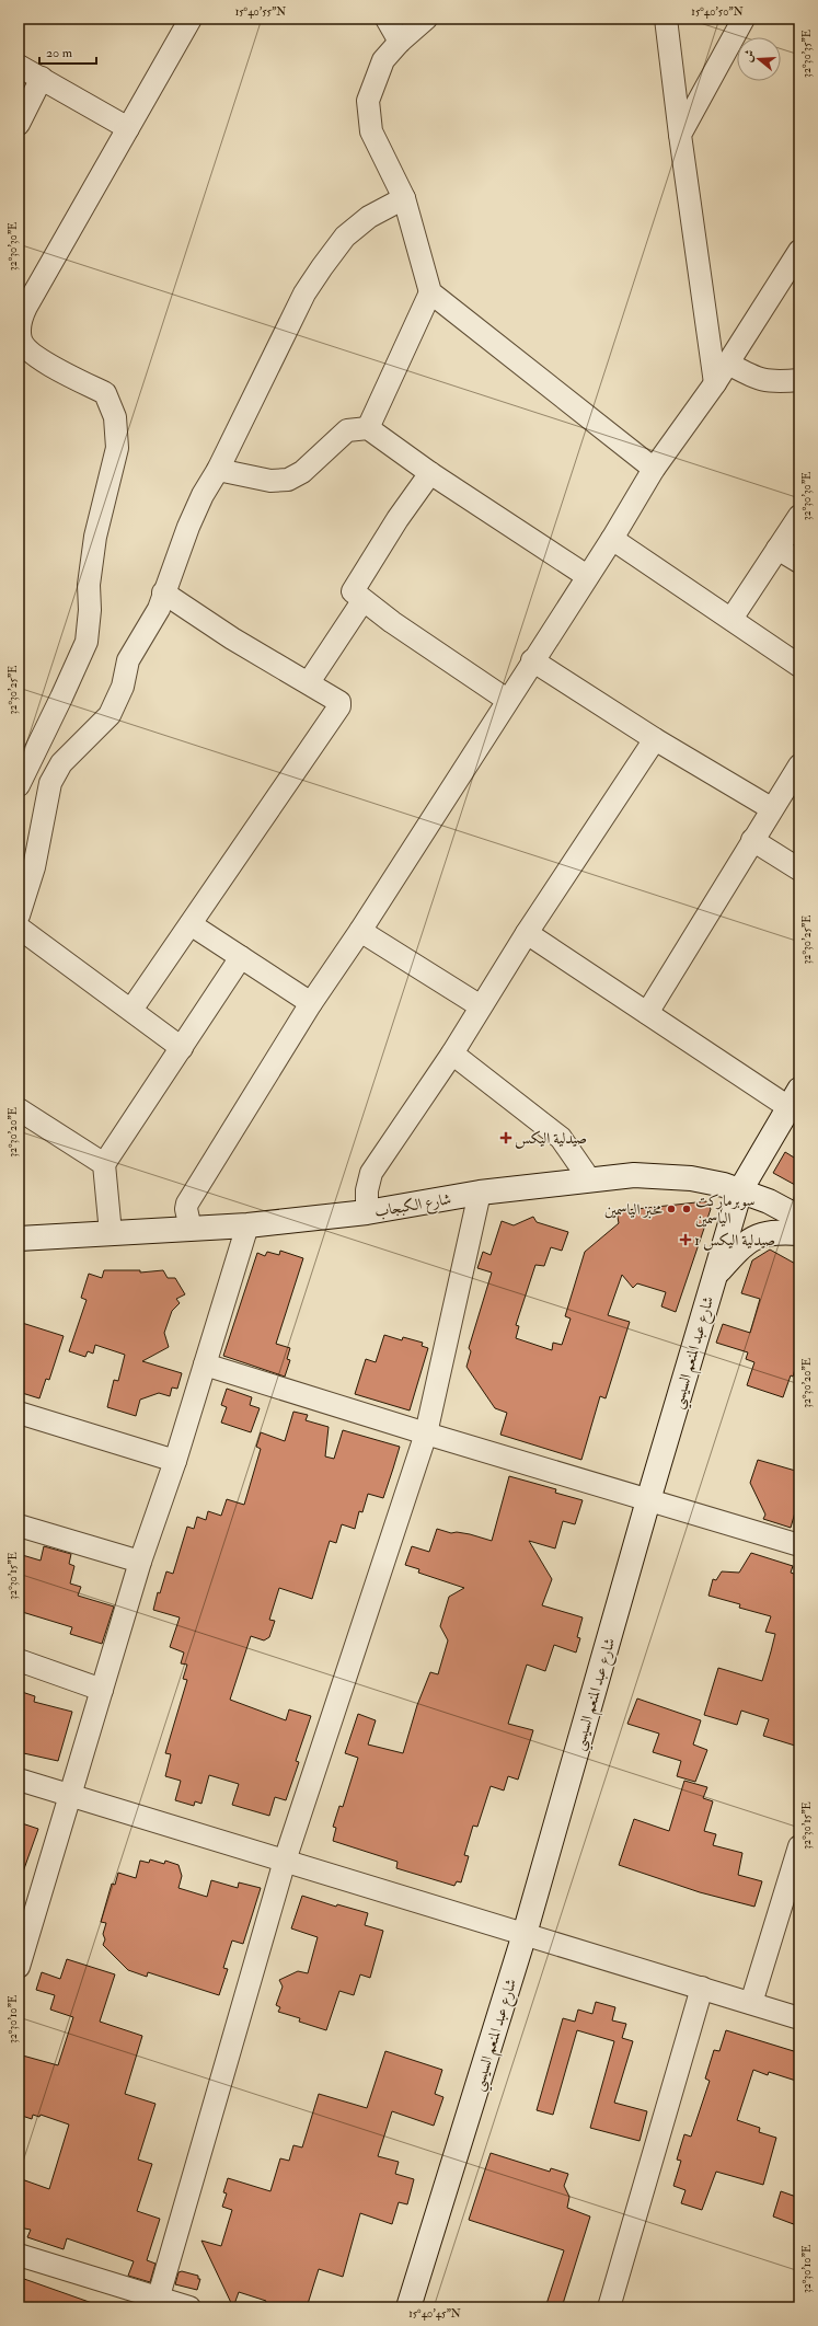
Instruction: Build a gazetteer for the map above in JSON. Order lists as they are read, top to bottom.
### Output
{
  "streets": {
    "street": ["شارع الكبجاب", "شارع عبد المنعم السيسي"]
  },
  "crossings": [
    ["شارع الكبجاب", "شارع عبد المنعم السيسي"]
  ],
  "places": {
    "health": ["صيدلية اليكس", "صيدلية اليكس 1"],
    "other": ["مخبز الياسمين", "سوبرماركت الياسمين"]
  },
  "scale_bar": "20 m",
  "north": "left",
  "coordinates": [
    "15°40'55\"N",
    "15°40'50\"N",
    "32°30'35\"E",
    "32°30'30\"E",
    "32°30'25\"E",
    "32°30'20\"E",
    "32°30'15\"E",
    "32°30'10\"E",
    "15°40'45\"N"
  ]
}
